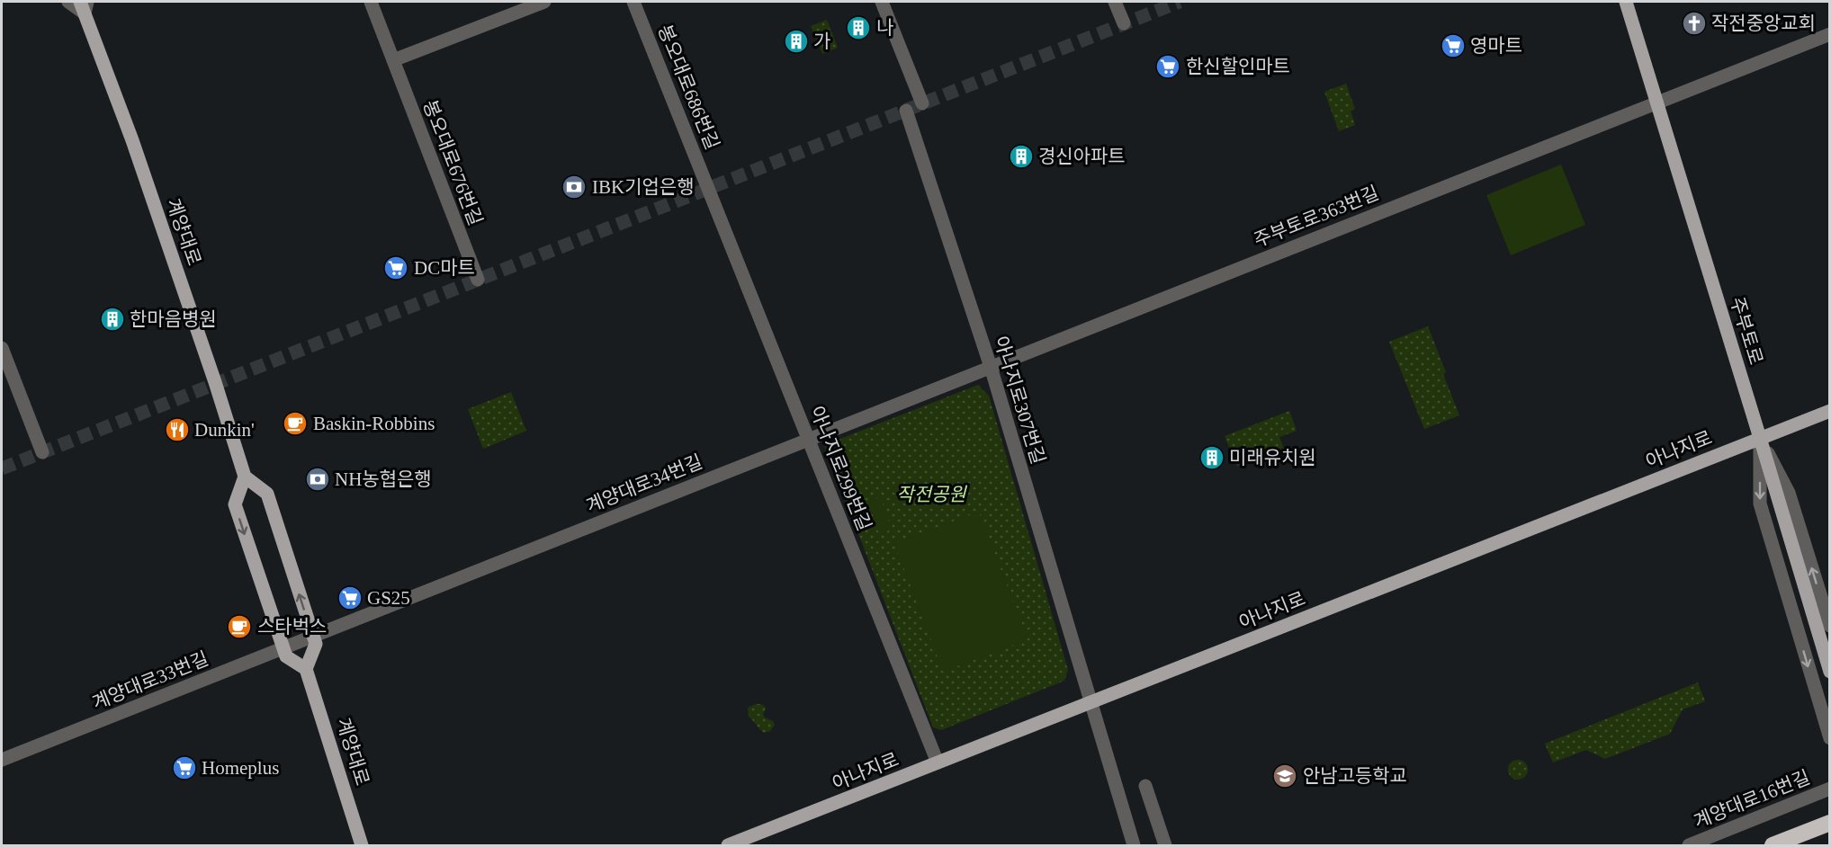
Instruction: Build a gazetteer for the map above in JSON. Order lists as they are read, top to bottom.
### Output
{
  "streets": {
    "main road": ["계양대로", "주부토로", "아나지로"],
    "street": [
      "봉오대로686번길",
      "봉오대로676번길",
      "주부토로363번길",
      "아나지로307번길",
      "아나지로299번길",
      "계양대로34번길",
      "계양대로33번길",
      "계양대로16번길"
    ]
  },
  "crossings": [
    ["봉오대로686번길", "아나지로299번길"],
    ["주부토로363번길", "주부토로"],
    ["주부토로363번길", "아나지로307번길"],
    ["주부토로363번길", "계양대로34번길"],
    ["주부토로", "아나지로"],
    ["아나지로307번길", "아나지로"],
    ["아나지로307번길", "계양대로34번길"],
    ["아나지로", "아나지로299번길"],
    ["아나지로299번길", "계양대로34번길"],
    ["계양대로34번길", "계양대로33번길"]
  ],
  "parks": ["작전공원"],
  "places": {
    "church": ["작전중앙교회"],
    "building": [
      "나",
      "가",
      "경신아파트",
      "한마음병원",
      "미래유치원"
    ],
    "supermarket": [
      "영마트",
      "한신할인마트",
      "DC마트",
      "GS25",
      "Homeplus"
    ],
    "bank": ["IBK기업은행", "NH농협은행"],
    "cafe": ["Baskin-Robbins", "스타벅스"],
    "restaurant": ["Dunkin'"],
    "school or university": ["안남고등학교"]
  }
}
